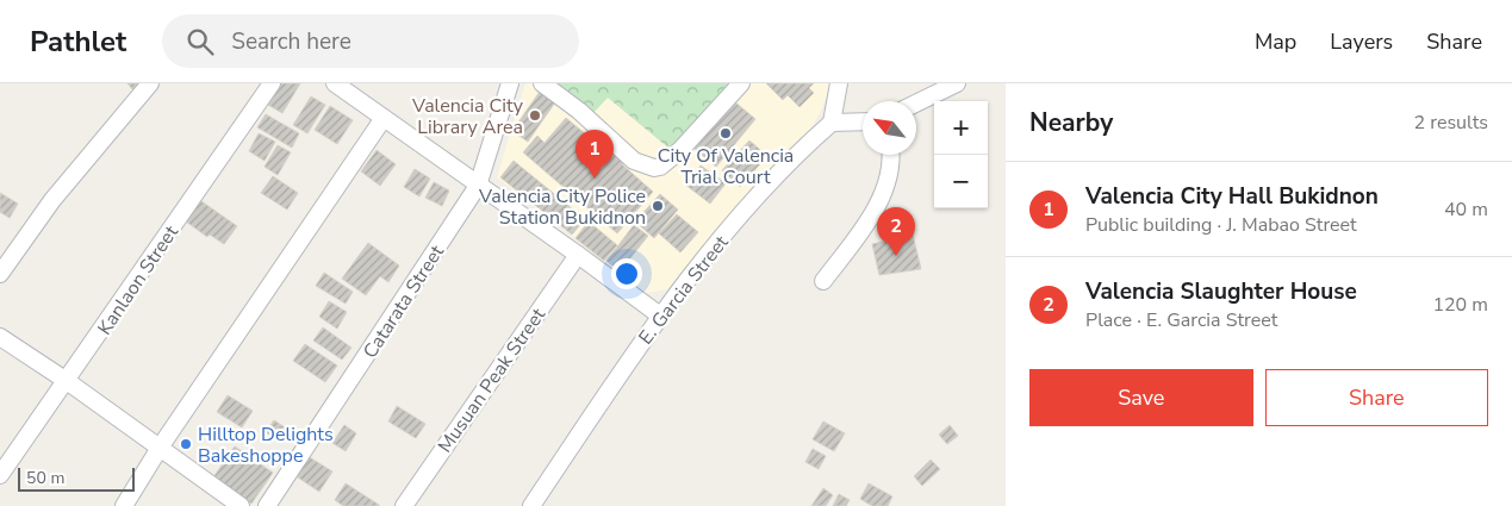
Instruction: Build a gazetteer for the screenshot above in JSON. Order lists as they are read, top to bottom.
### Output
{
  "streets": {
    "street": [
      "Kanlaon Street",
      "E. Garcia Street",
      "Catarata Street",
      "Musuan Peak Street"
    ]
  },
  "places": [
    "Valencia City Library Area",
    "City Of Valencia Trial Court",
    "Valencia City Police Station Bukidnon",
    "Hilltop Delights Bakeshoppe"
  ],
  "scale_bar": "50 m",
  "north": "top left",
  "page": {
    "header": "Pathlet",
    "search": "Search here",
    "nav": ["Map", "Layers", "Share"],
    "heading": ["Nearby", "2 results"],
    "map_buttons": ["+", "−"],
    "pins": ["1", "2"],
    "list": [
      {
        "mark": "1",
        "name": "Valencia City Hall Bukidnon",
        "note": "Public building · J. Mabao Street",
        "value": "40 m"
      },
      {
        "mark": "2",
        "name": "Valencia Slaughter House",
        "note": "Place · E. Garcia Street",
        "value": "120 m"
      }
    ],
    "buttons": ["Save", "Share"],
    "scale": "50 m"
  }
}
